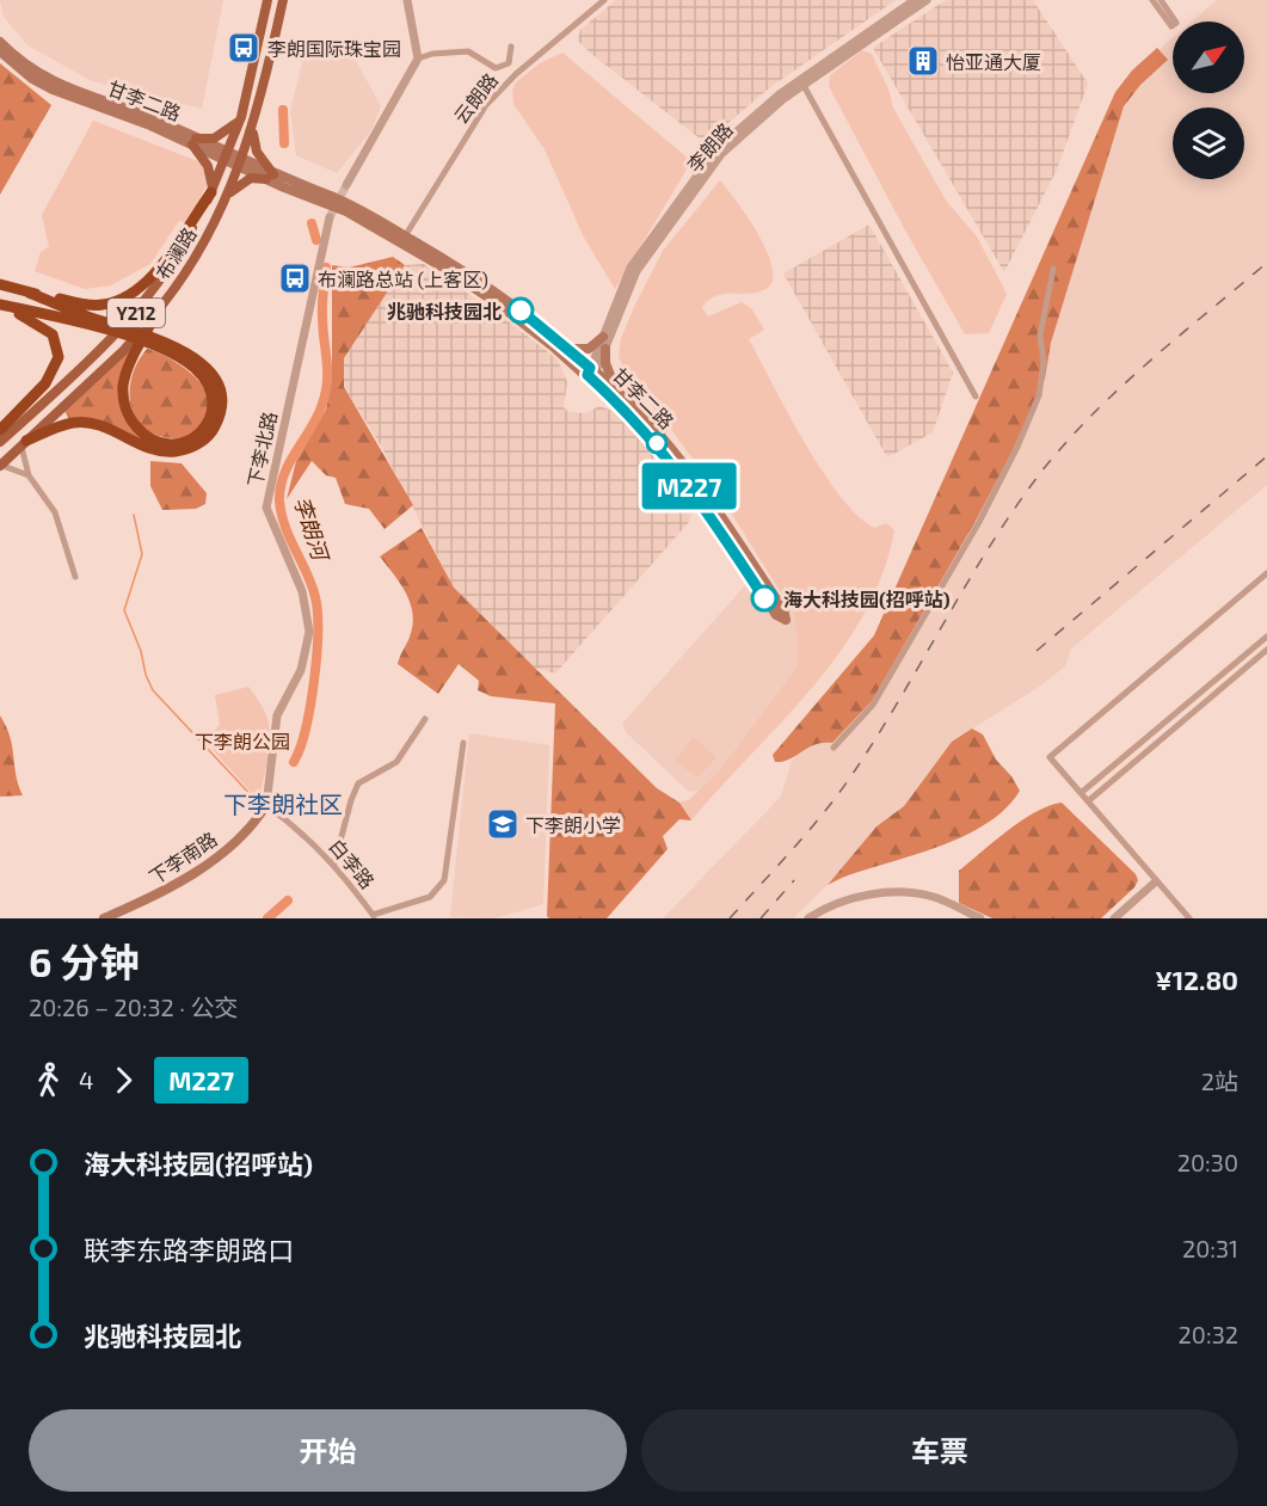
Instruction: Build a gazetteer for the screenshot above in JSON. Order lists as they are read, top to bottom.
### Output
{
  "streets": {
    "main road": [
      "甘李二路",
      "布澜路",
      "Y212",
      "下李南路"
    ],
    "street": [
      "云朗路",
      "李朗路",
      "下李北路",
      "白李路"
    ]
  },
  "crossings": [
    ["云朗路", "甘李二路"],
    ["甘李二路", "李朗路"],
    ["甘李二路", "布澜路"],
    ["下李北路", "下李南路"],
    ["下李北路", "白李路"],
    ["下李南路", "白李路"]
  ],
  "districts": ["下李朗社区"],
  "water": ["李朗河"],
  "parks": ["下李朗公园"],
  "places": {
    "bus stop": ["李朗国际珠宝园", "布澜路总站 (上客区)"],
    "building": ["怡亚通大厦"],
    "other": ["兆驰科技园北", "海大科技园(招呼站)"],
    "school or university": ["下李朗小学"]
  },
  "lines": ["bus line M227"],
  "north": "top right",
  "page": {
    "on_map": "M227",
    "heading": ["6 分钟", "20:26 – 20:32 · 公交", "¥12.80"],
    "legs": ["4", "M227", "2站"],
    "list": [
      {
        "name": "海大科技园(招呼站)",
        "value": "20:30"
      },
      {
        "name": "联李东路李朗路口",
        "value": "20:31"
      },
      {
        "name": "兆驰科技园北",
        "value": "20:32"
      }
    ],
    "buttons": ["开始", "车票"]
  }
}
